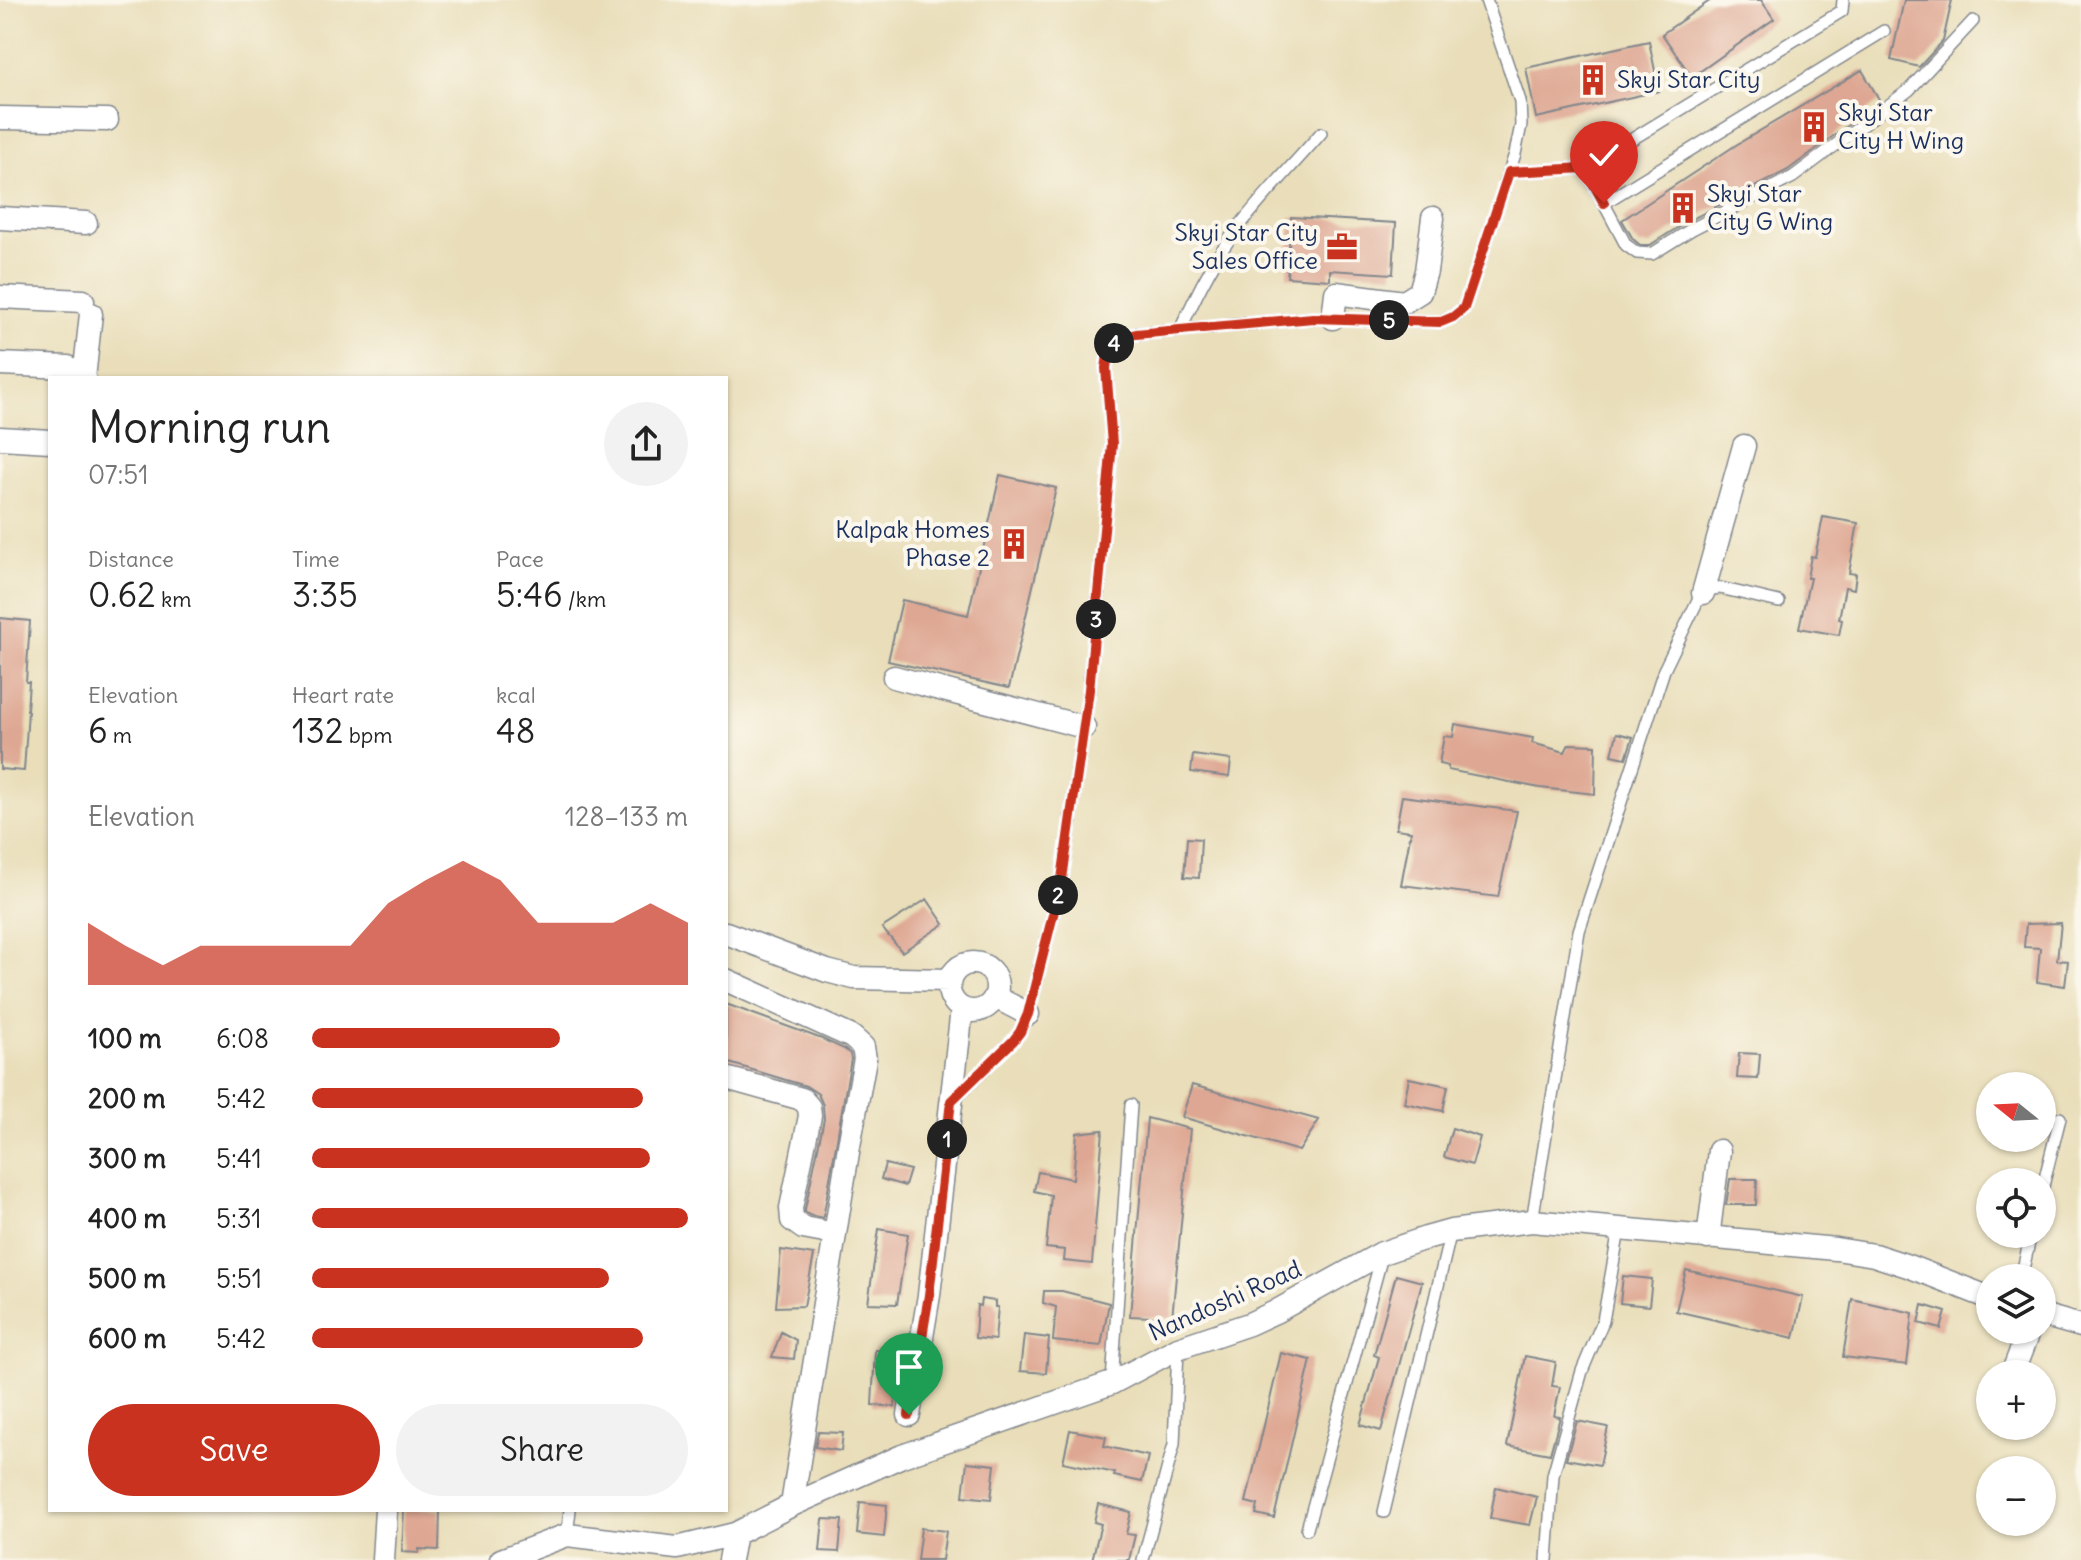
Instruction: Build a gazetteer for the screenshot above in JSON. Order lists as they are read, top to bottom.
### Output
{
  "streets": {
    "street": ["Nandoshi Road"]
  },
  "places": {
    "building": [
      "Skyi Star City",
      "Skyi Star City H Wing",
      "Skyi Star City G Wing",
      "Kalpak Homes Phase 2"
    ],
    "office": ["Skyi Star City Sales Office"]
  },
  "north": "left",
  "page": {
    "pins": [
      "5",
      "4",
      "3",
      "2",
      "1"
    ],
    "heading": ["Morning run", "07:51"],
    "stats": [
      ["Distance", "0.62 km"],
      ["Time", "3:35"],
      ["Pace", "5:46 /km"],
      ["Elevation", "6 m"],
      ["Heart rate", "132 bpm"],
      ["kcal", "48"]
    ],
    "chart": ["Elevation", "128–133 m"],
    "list": [
      {
        "name": "100 m",
        "note": "6:08"
      },
      {
        "name": "200 m",
        "note": "5:42"
      },
      {
        "name": "300 m",
        "note": "5:41"
      },
      {
        "name": "400 m",
        "note": "5:31"
      },
      {
        "name": "500 m",
        "note": "5:51"
      },
      {
        "name": "600 m",
        "note": "5:42"
      }
    ],
    "map_buttons": ["+", "−"],
    "buttons": ["Save", "Share"]
  }
}
